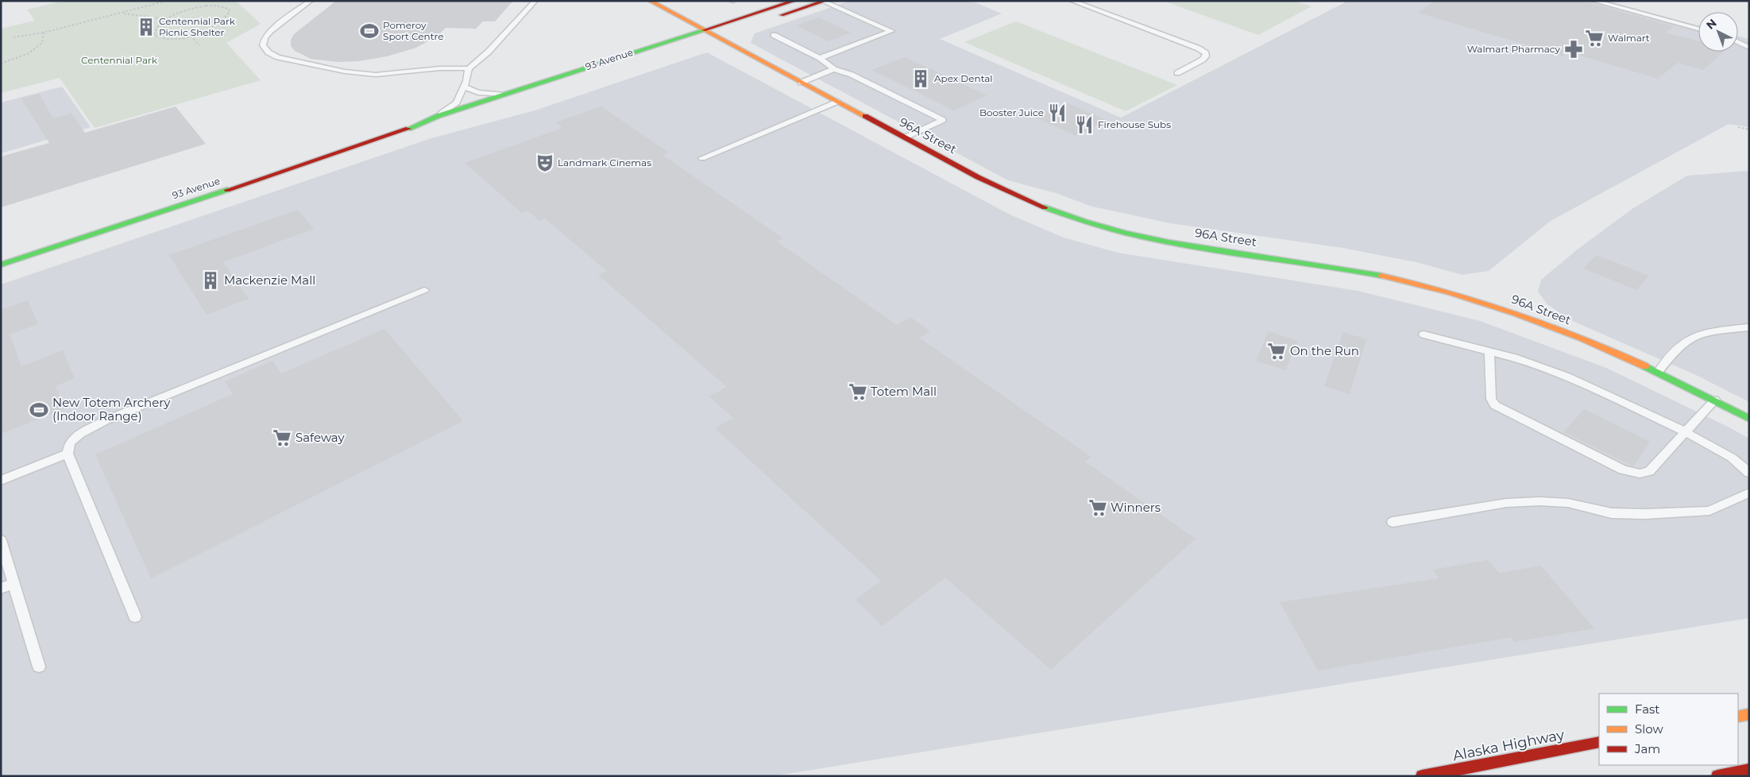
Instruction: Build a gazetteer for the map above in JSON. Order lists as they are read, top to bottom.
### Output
{
  "streets": {
    "main road": ["93 Avenue", "96A Street", "Alaska Highway"]
  },
  "crossings": [
    ["93 Avenue", "96A Street"]
  ],
  "parks": ["Centennial Park"],
  "places": {
    "building": ["Centennial Park Picnic Shelter", "Apex Dental", "Mackenzie Mall"],
    "sports": ["Pomeroy Sport Centre", "New Totem Archery (Indoor Range)"],
    "supermarket": [
      "Walmart",
      "On the Run",
      "Totem Mall",
      "Safeway",
      "Winners"
    ],
    "pharmacy": ["Walmart Pharmacy"],
    "restaurant": ["Booster Juice", "Firehouse Subs"],
    "theatre": ["Landmark Cinemas"]
  },
  "legend": ["Fast", "Slow", "Jam"],
  "north": "top left"
}
